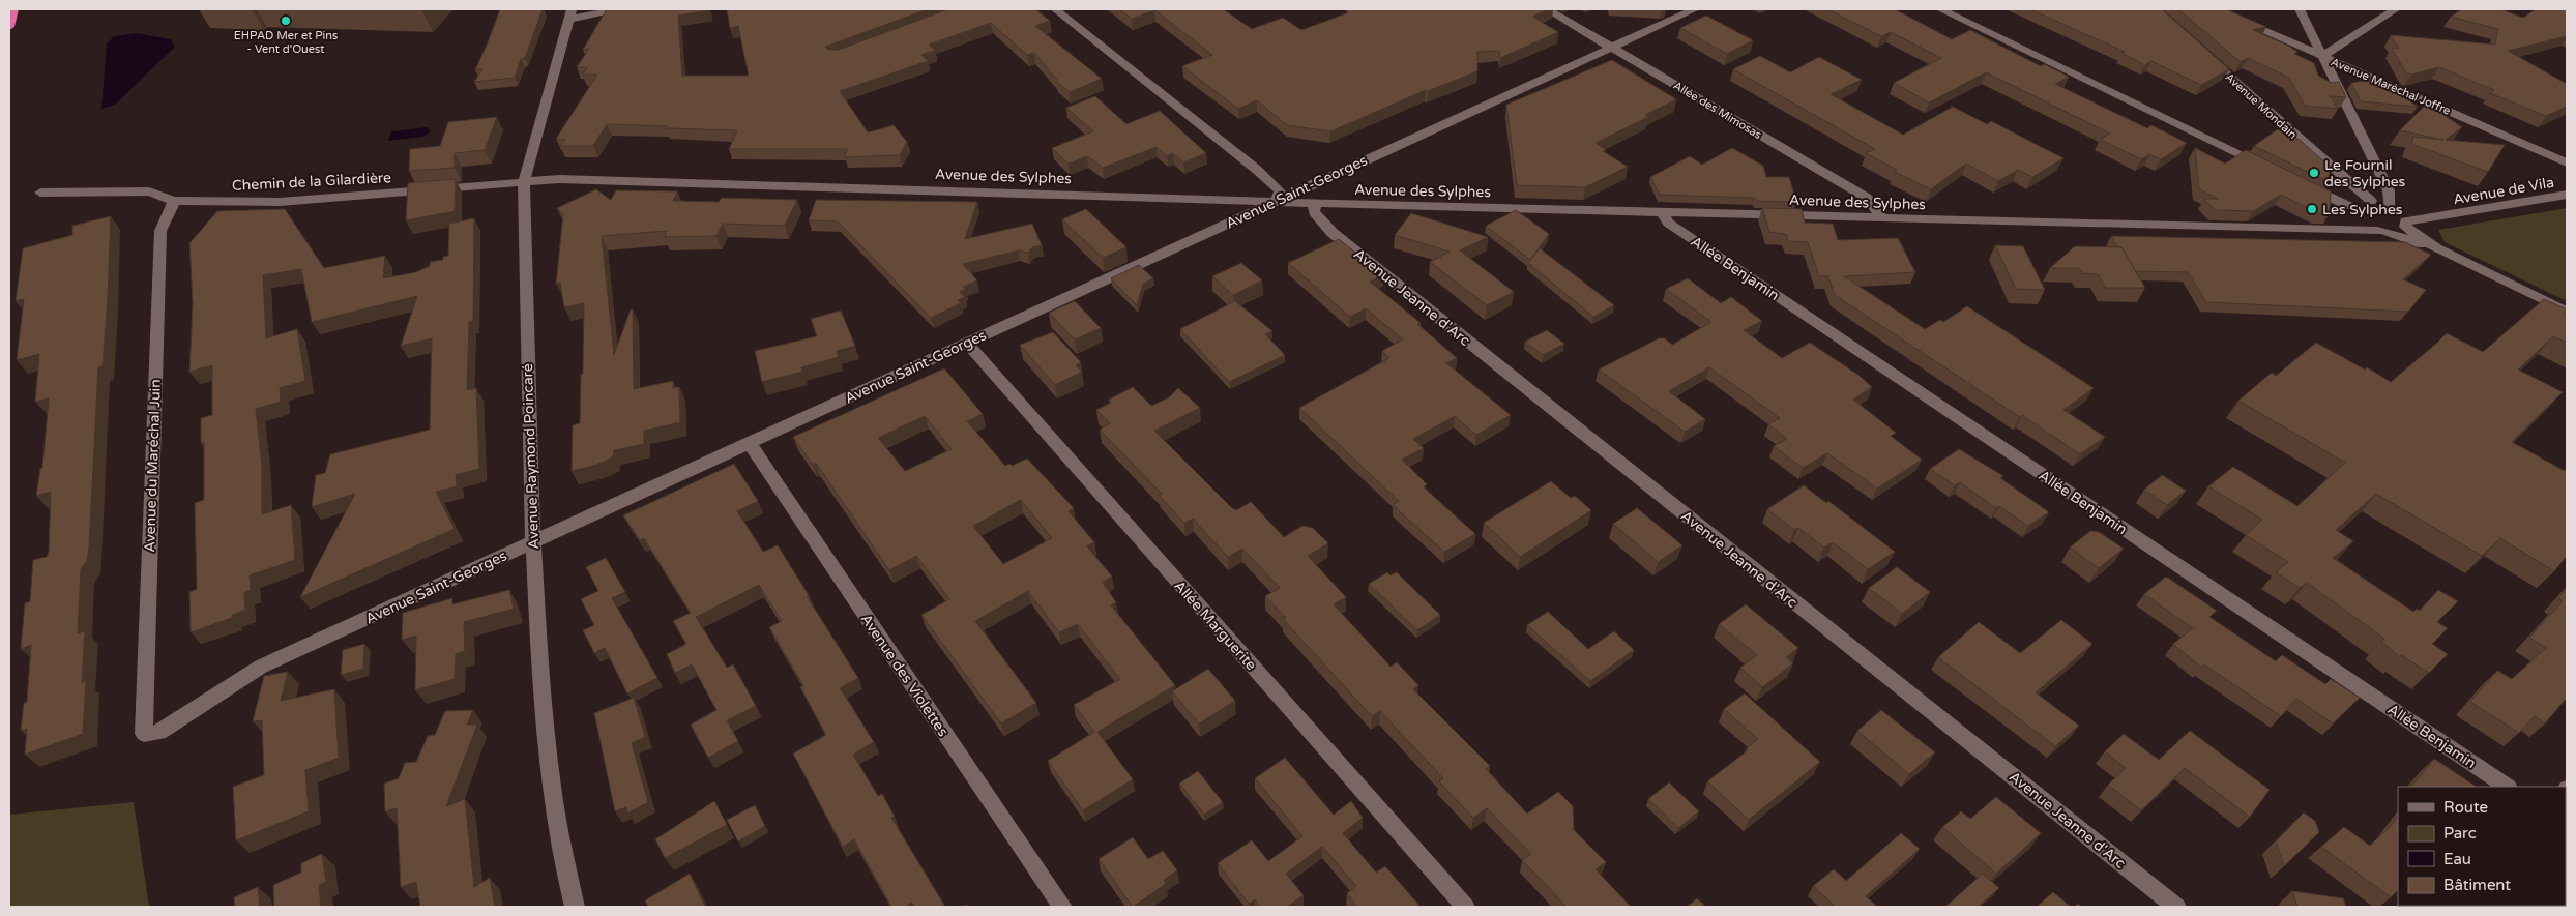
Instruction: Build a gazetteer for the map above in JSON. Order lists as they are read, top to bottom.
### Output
{
  "streets": {
    "street": [
      "Avenue Maréchal Joffre",
      "Avenue Mondain",
      "Allée des Mimosas",
      "Avenue des Sylphes",
      "Chemin de la Gilardière",
      "Avenue de Vila",
      "Avenue Saint-Georges",
      "Allée Benjamin",
      "Avenue Jeanne d'Arc",
      "Avenue Raymond Poincaré",
      "Avenue du Maréchal Juin",
      "Allée Marguerite",
      "Avenue des Violettes"
    ]
  },
  "crossings": [
    ["Avenue Mondain", "Avenue des Sylphes"],
    ["Allée des Mimosas", "Avenue des Sylphes"],
    ["Allée des Mimosas", "Avenue Saint-Georges"],
    ["Avenue des Sylphes", "Chemin de la Gilardière"],
    ["Avenue des Sylphes", "Avenue Saint-Georges"],
    ["Avenue des Sylphes", "Allée Benjamin"],
    ["Avenue des Sylphes", "Avenue Jeanne d'Arc"],
    ["Avenue des Sylphes", "Avenue Raymond Poincaré"],
    ["Chemin de la Gilardière", "Avenue Raymond Poincaré"],
    ["Chemin de la Gilardière", "Avenue du Maréchal Juin"],
    ["Avenue Saint-Georges", "Avenue Raymond Poincaré"],
    ["Avenue Saint-Georges", "Avenue du Maréchal Juin"],
    ["Avenue Saint-Georges", "Allée Marguerite"],
    ["Avenue Saint-Georges", "Avenue des Violettes"]
  ],
  "places": ["EHPAD Mer et Pins - Vent d'Ouest", "Le Fournil des Sylphes", "Les Sylphes"],
  "legend": [
    "Route",
    "Parc",
    "Eau",
    "Bâtiment"
  ]
}
